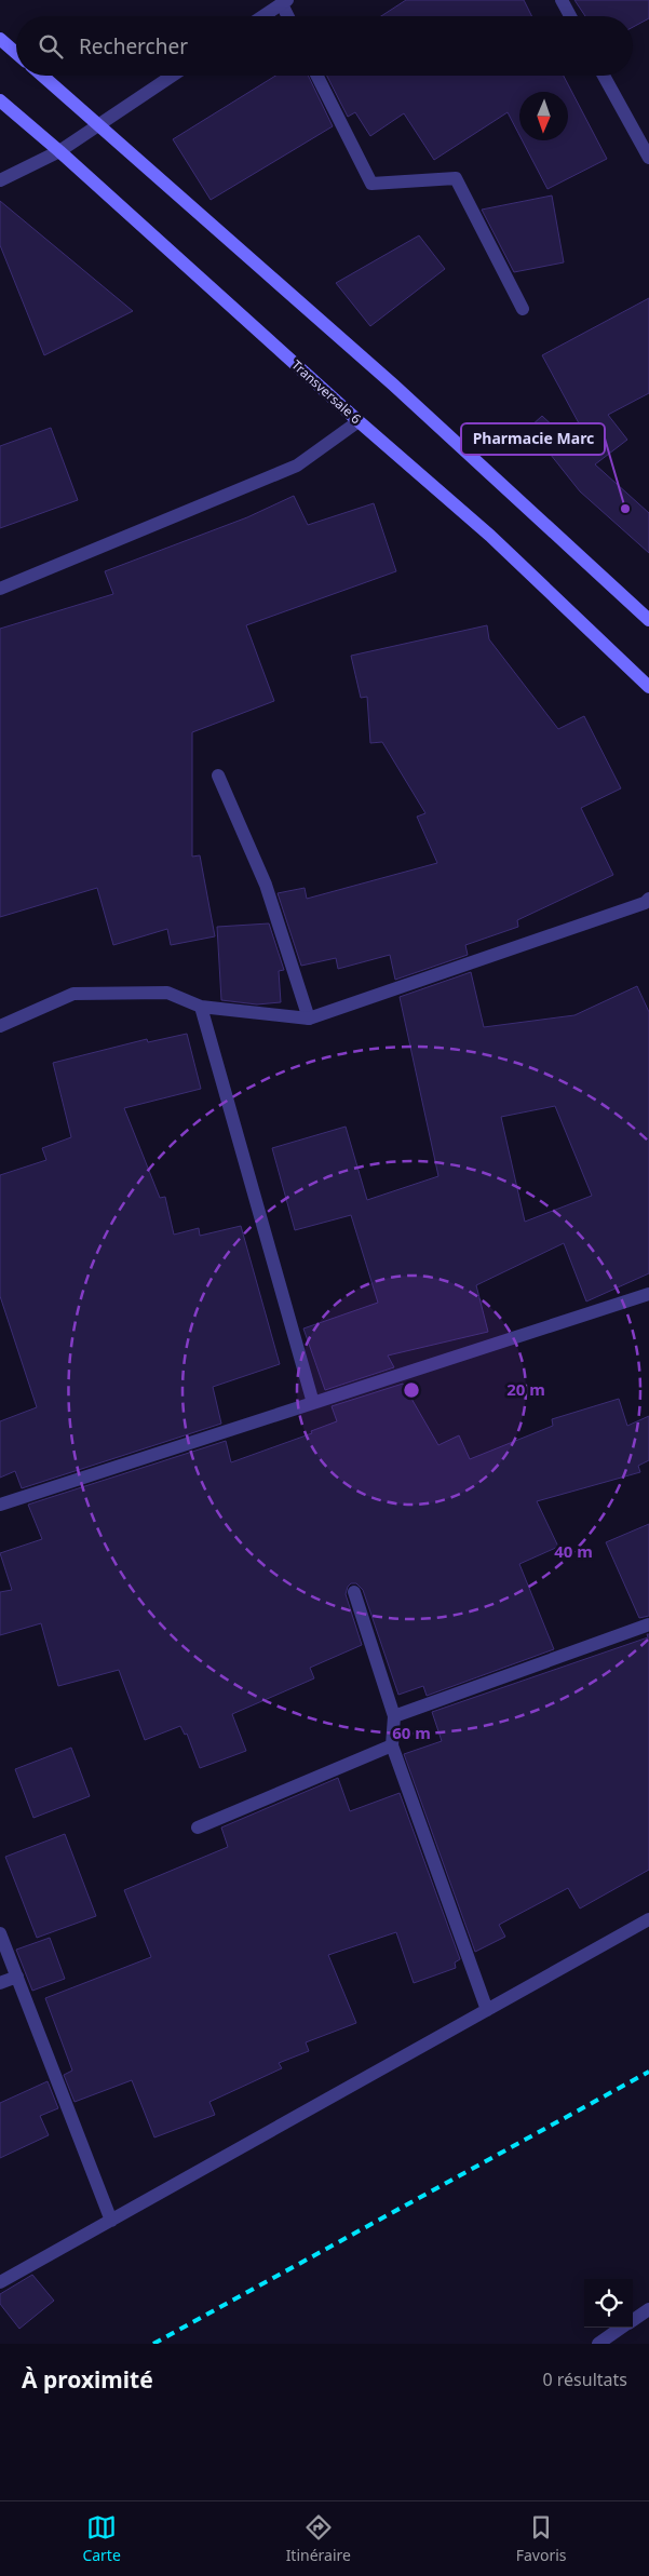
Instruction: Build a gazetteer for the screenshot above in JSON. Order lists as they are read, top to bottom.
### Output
{
  "streets": {
    "main road": ["Transversale 6"]
  },
  "places": ["Pharmacie Marc"],
  "north": "bottom",
  "page": {
    "search": "Rechercher",
    "heading": ["À proximité", "0 résultats"],
    "nav": ["Carte", "Itinéraire", "Favoris"]
  },
  "rings": ["20 m", "40 m", "60 m"]
}
